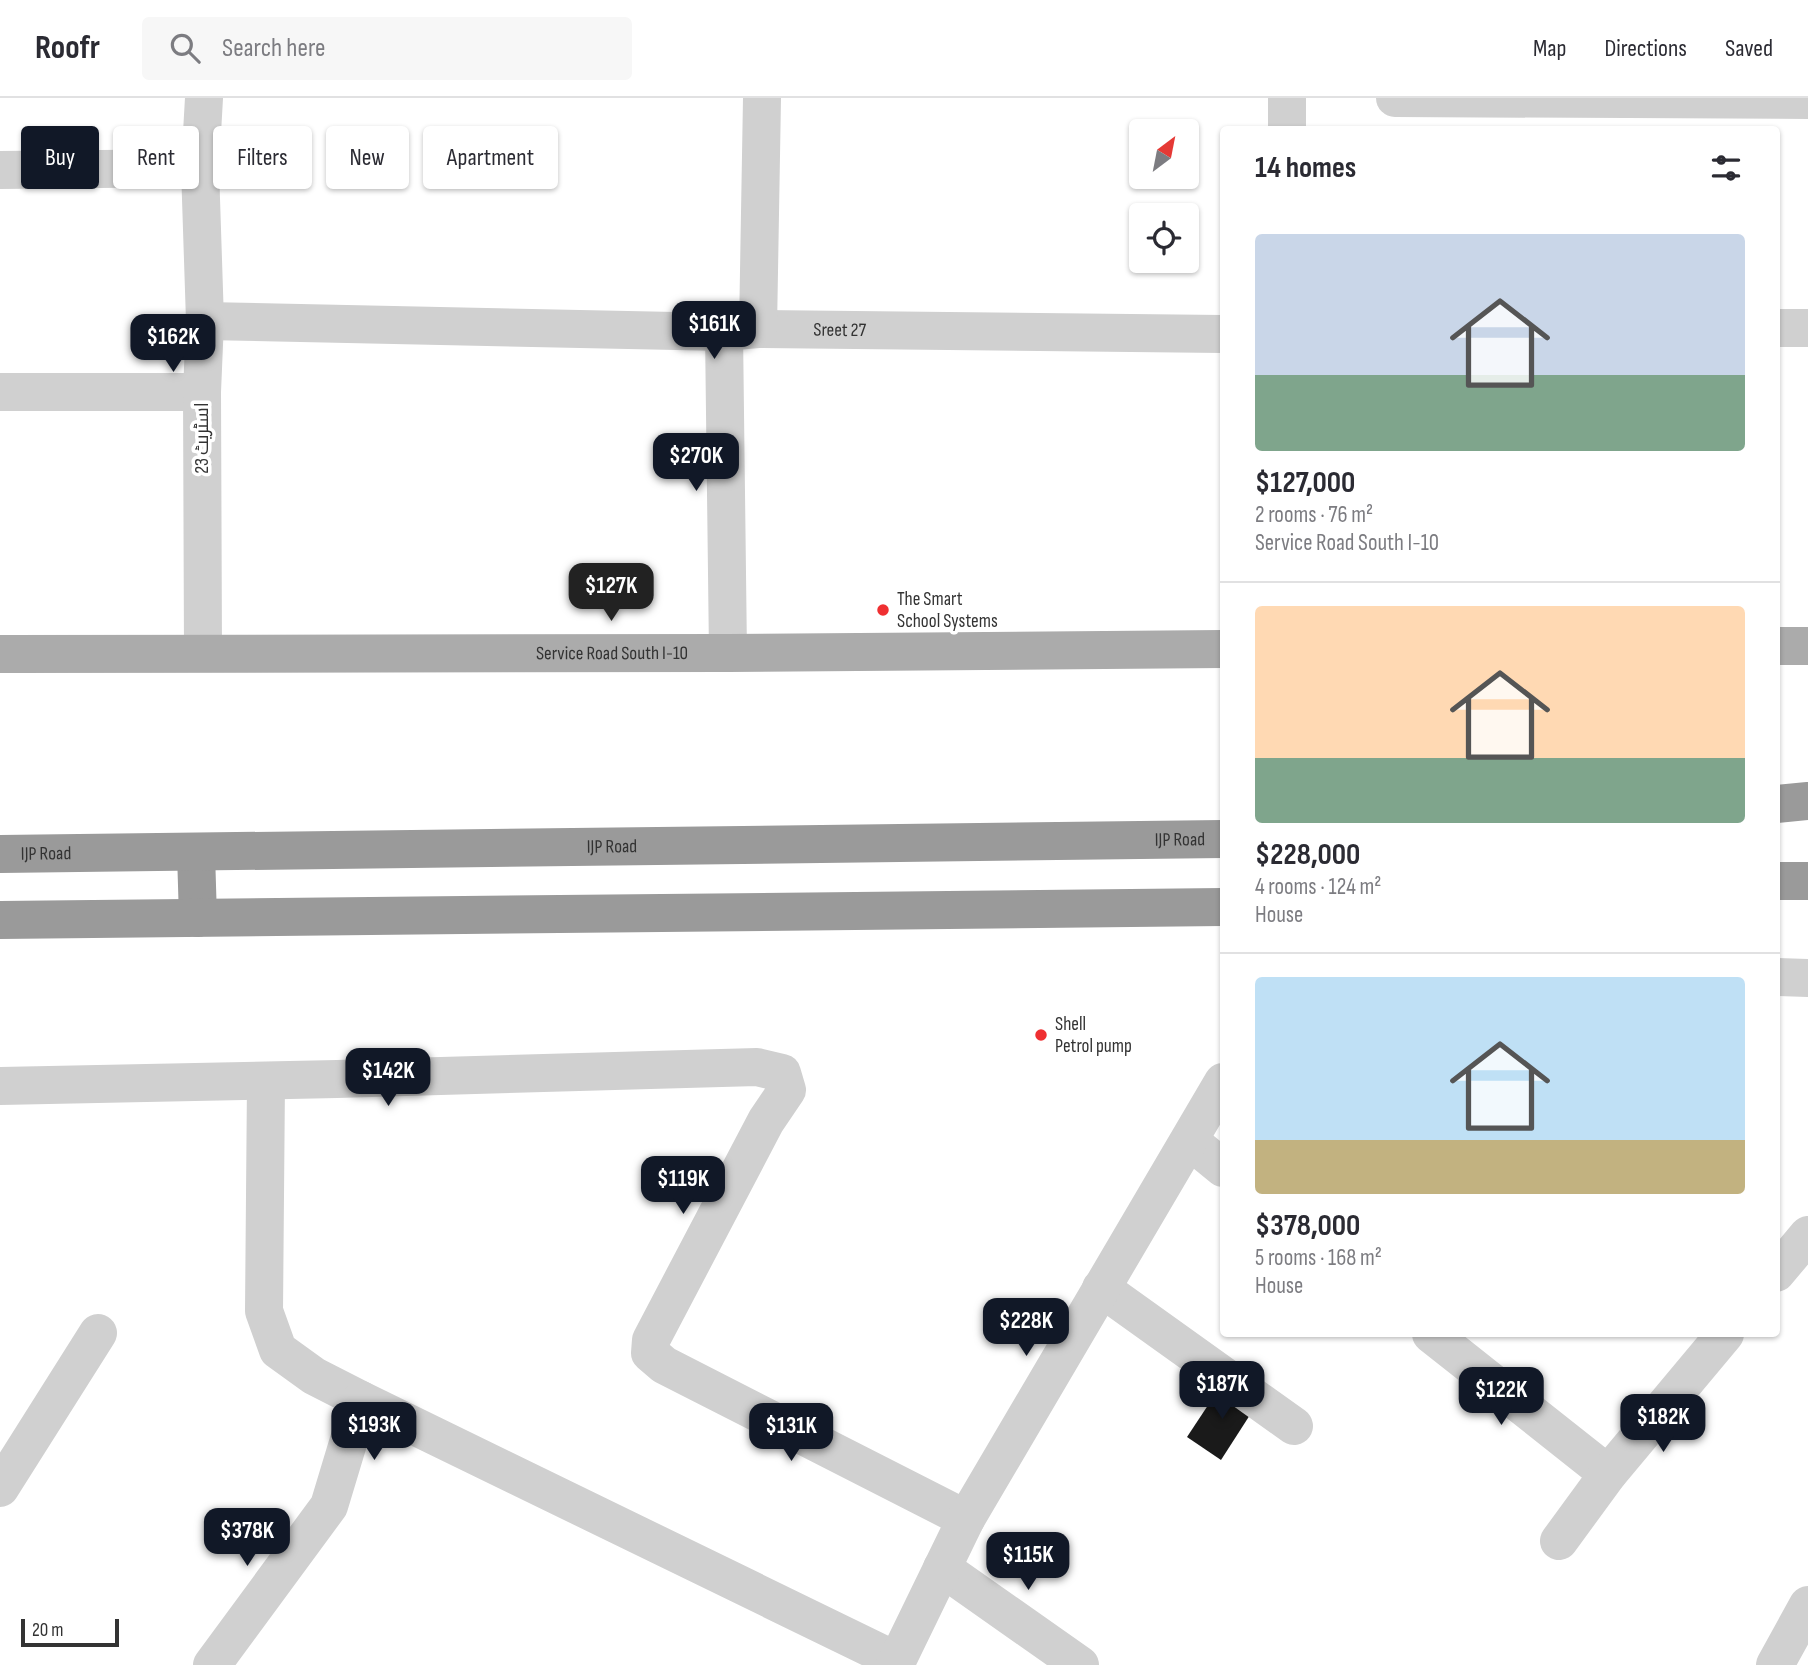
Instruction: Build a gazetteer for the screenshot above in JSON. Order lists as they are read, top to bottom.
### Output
{
  "streets": {
    "highway": ["IJP Road"],
    "main road": ["Service Road South I-10"],
    "street": ["Sreet 27", "اسٹریٹ 23"]
  },
  "crossings": [
    ["Sreet 27", "اسٹریٹ 23"],
    ["اسٹریٹ 23", "Service Road South I-10"]
  ],
  "places": ["The Smart School Systems", "Shell Petrol pump"],
  "scale_bar": "20 m",
  "north": "top right",
  "page": {
    "header": "Roofr",
    "search": "Search here",
    "nav": ["Map", "Directions", "Saved"],
    "chip": [
      "Buy",
      "Rent",
      "Filters",
      "New",
      "Apartment"
    ],
    "heading": "14 homes",
    "list": [
      {
        "name": "$127,000",
        "note": "2 rooms · 76 m² · Service Road South I-10"
      },
      {
        "name": "$228,000",
        "note": "4 rooms · 124 m² · House"
      },
      {
        "name": "$378,000",
        "note": "5 rooms · 168 m² · House"
      }
    ],
    "price": [
      "$161K",
      "$162K",
      "$270K",
      "$127K",
      "$142K",
      "$119K",
      "$228K",
      "$187K",
      "$122K",
      "$182K",
      "$193K",
      "$131K",
      "$378K",
      "$115K"
    ],
    "scale": "20 m"
  }
}
